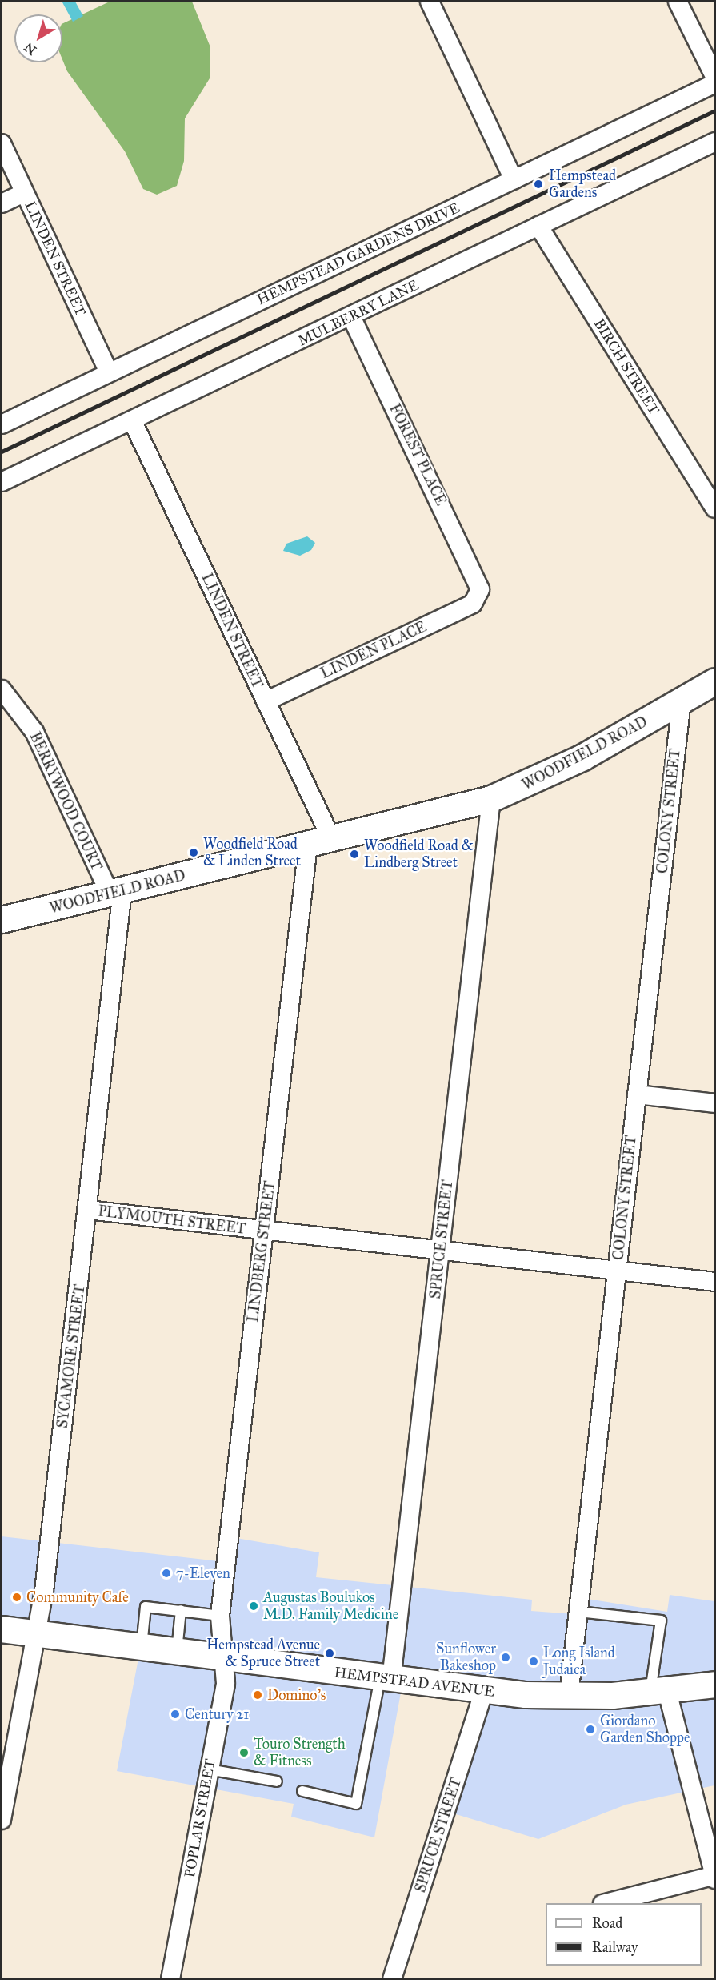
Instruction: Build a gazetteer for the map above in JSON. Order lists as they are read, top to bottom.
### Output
{
  "streets": {
    "main road": ["WOODFIELD ROAD", "HEMPSTEAD AVENUE"],
    "street": [
      "HEMPSTEAD GARDENS DRIVE",
      "LINDEN STREET",
      "MULBERRY LANE",
      "BIRCH STREET",
      "FOREST PLACE",
      "LINDEN PLACE",
      "BERRYWOOD COURT",
      "COLONY STREET",
      "PLYMOUTH STREET",
      "SPRUCE STREET",
      "LINDBERG STREET",
      "SYCAMORE STREET",
      "POPLAR STREET"
    ]
  },
  "crossings": [
    ["HEMPSTEAD GARDENS DRIVE", "LINDEN STREET"],
    ["LINDEN STREET", "MULBERRY LANE"],
    ["LINDEN STREET", "LINDEN PLACE"],
    ["LINDEN STREET", "WOODFIELD ROAD"],
    ["LINDEN STREET", "LINDBERG STREET"],
    ["MULBERRY LANE", "BIRCH STREET"],
    ["MULBERRY LANE", "FOREST PLACE"],
    ["FOREST PLACE", "LINDEN PLACE"],
    ["WOODFIELD ROAD", "BERRYWOOD COURT"],
    ["WOODFIELD ROAD", "COLONY STREET"],
    ["WOODFIELD ROAD", "SPRUCE STREET"],
    ["WOODFIELD ROAD", "LINDBERG STREET"],
    ["WOODFIELD ROAD", "SYCAMORE STREET"],
    ["BERRYWOOD COURT", "SYCAMORE STREET"],
    ["COLONY STREET", "PLYMOUTH STREET"],
    ["COLONY STREET", "HEMPSTEAD AVENUE"],
    ["PLYMOUTH STREET", "SPRUCE STREET"],
    ["PLYMOUTH STREET", "LINDBERG STREET"],
    ["PLYMOUTH STREET", "SYCAMORE STREET"],
    ["SPRUCE STREET", "HEMPSTEAD AVENUE"],
    ["LINDBERG STREET", "HEMPSTEAD AVENUE"],
    ["LINDBERG STREET", "POPLAR STREET"],
    ["SYCAMORE STREET", "HEMPSTEAD AVENUE"],
    ["HEMPSTEAD AVENUE", "POPLAR STREET"]
  ],
  "places": [
    "Hempstead Gardens",
    "Woodfield Road & Linden Street",
    "Woodfield Road & Lindberg Street",
    "7-Eleven",
    "Community Cafe",
    "Augustas Boulukos M.D. Family Medicine",
    "Hempstead Avenue & Spruce Street",
    "Sunflower Bakeshop",
    "Long Island Judaica",
    "Domino's",
    "Century 21",
    "Giordano Garden Shoppe",
    "Touro Strength & Fitness"
  ],
  "legend": ["Road", "Railway"],
  "north": "bottom left"
}
